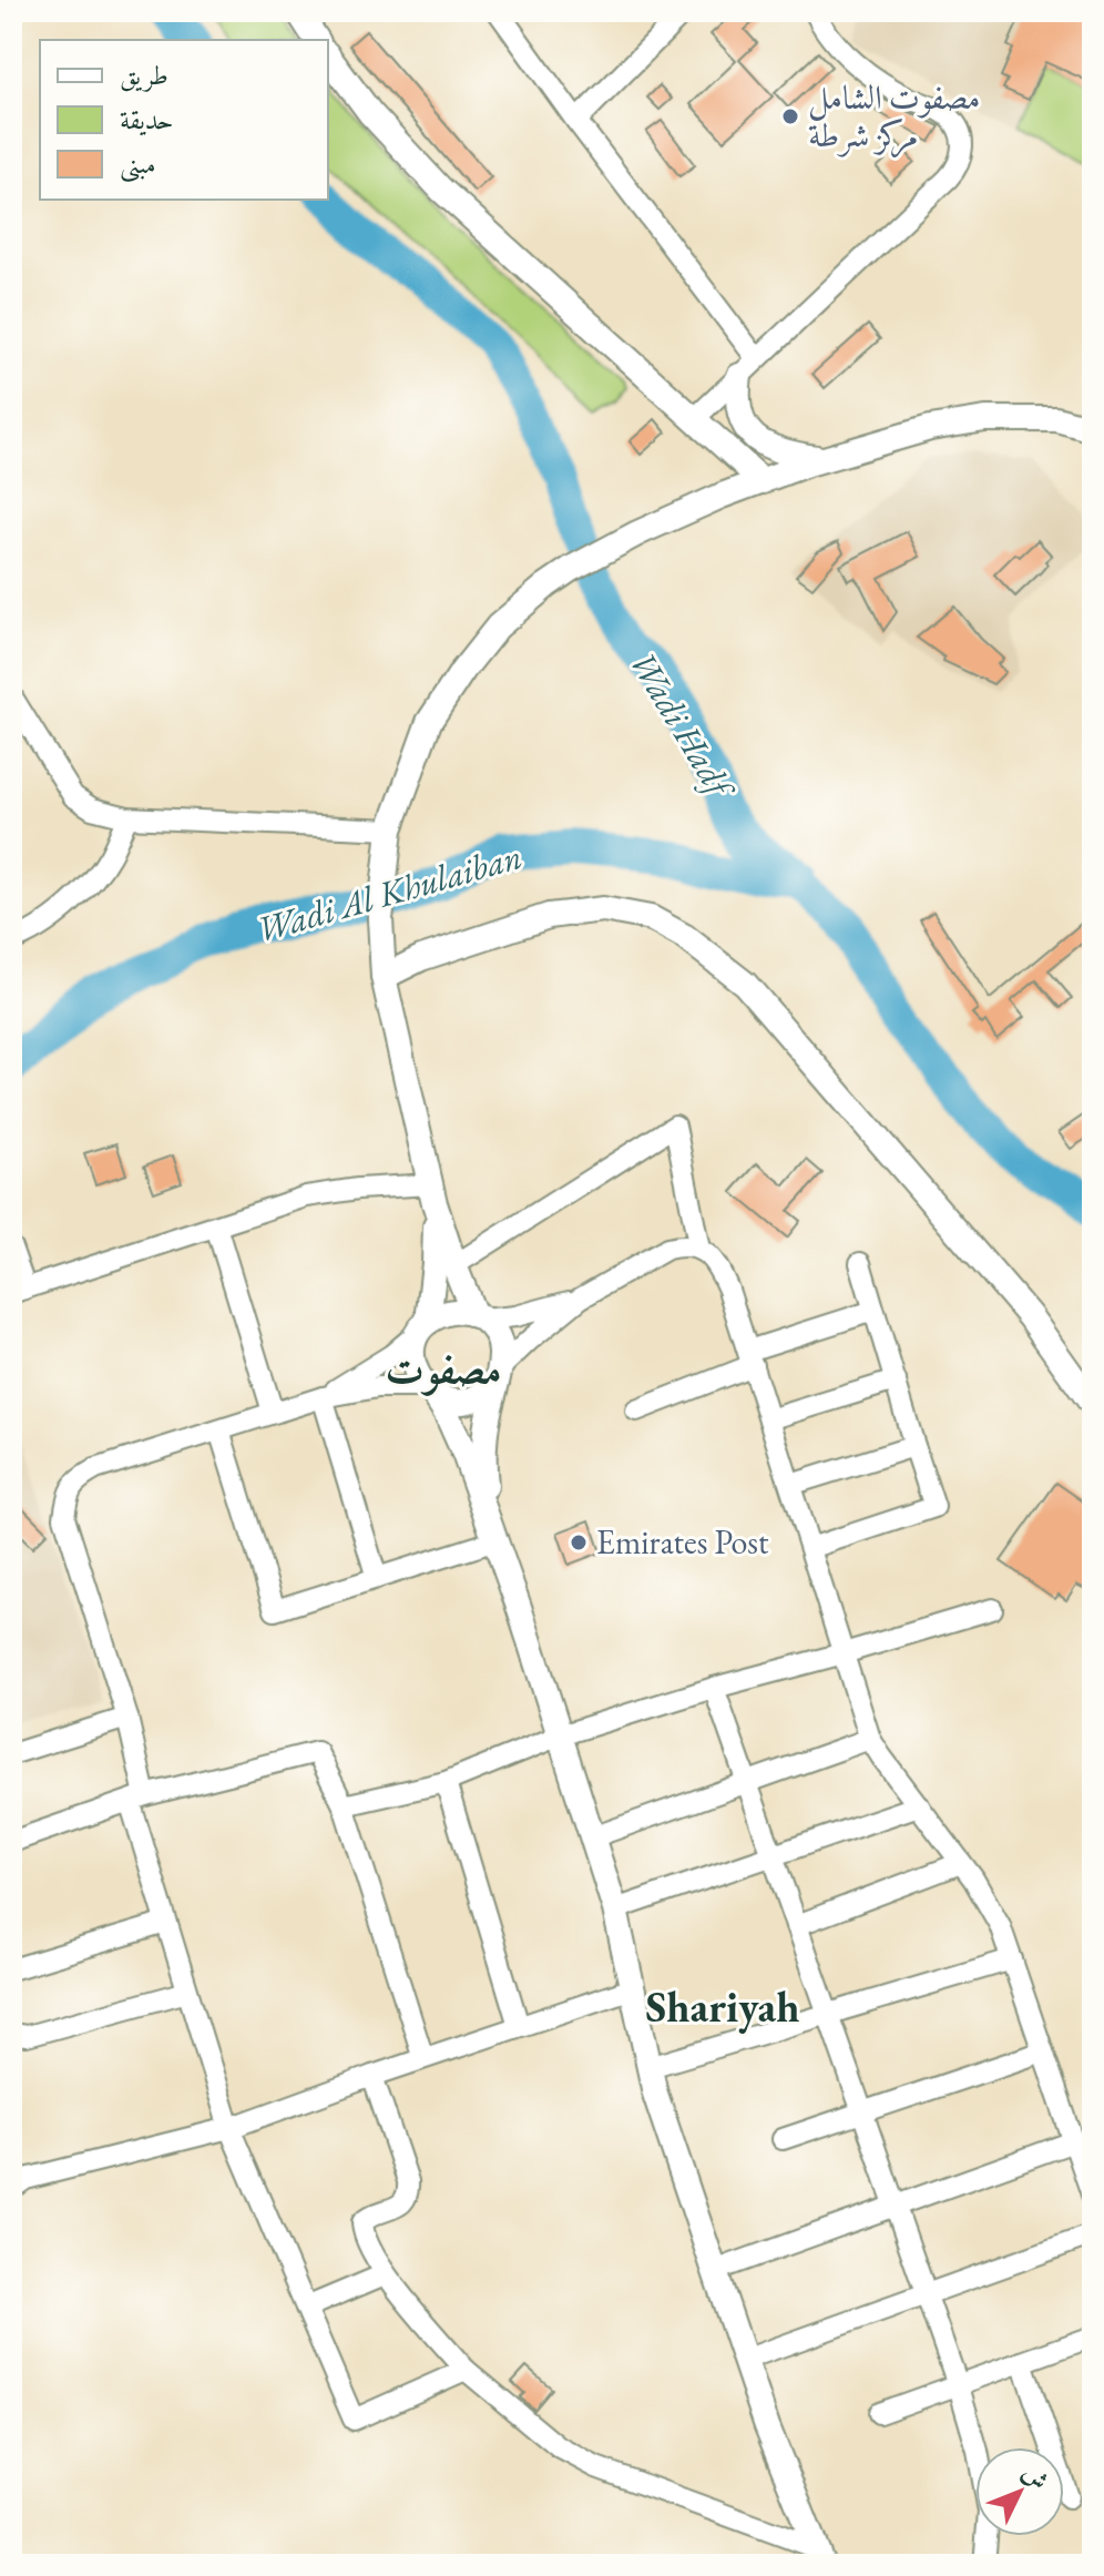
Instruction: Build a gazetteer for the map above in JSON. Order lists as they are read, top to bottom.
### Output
{
  "districts": ["مصفوت", "Shariyah"],
  "water": ["Wadi Hadf", "Wadi Al Khulaiban"],
  "places": ["مصفوت الشامل مركز شرطة", "Emirates Post"],
  "legend": ["طريق", "حديقة", "مبنى"],
  "north": "top right"
}
